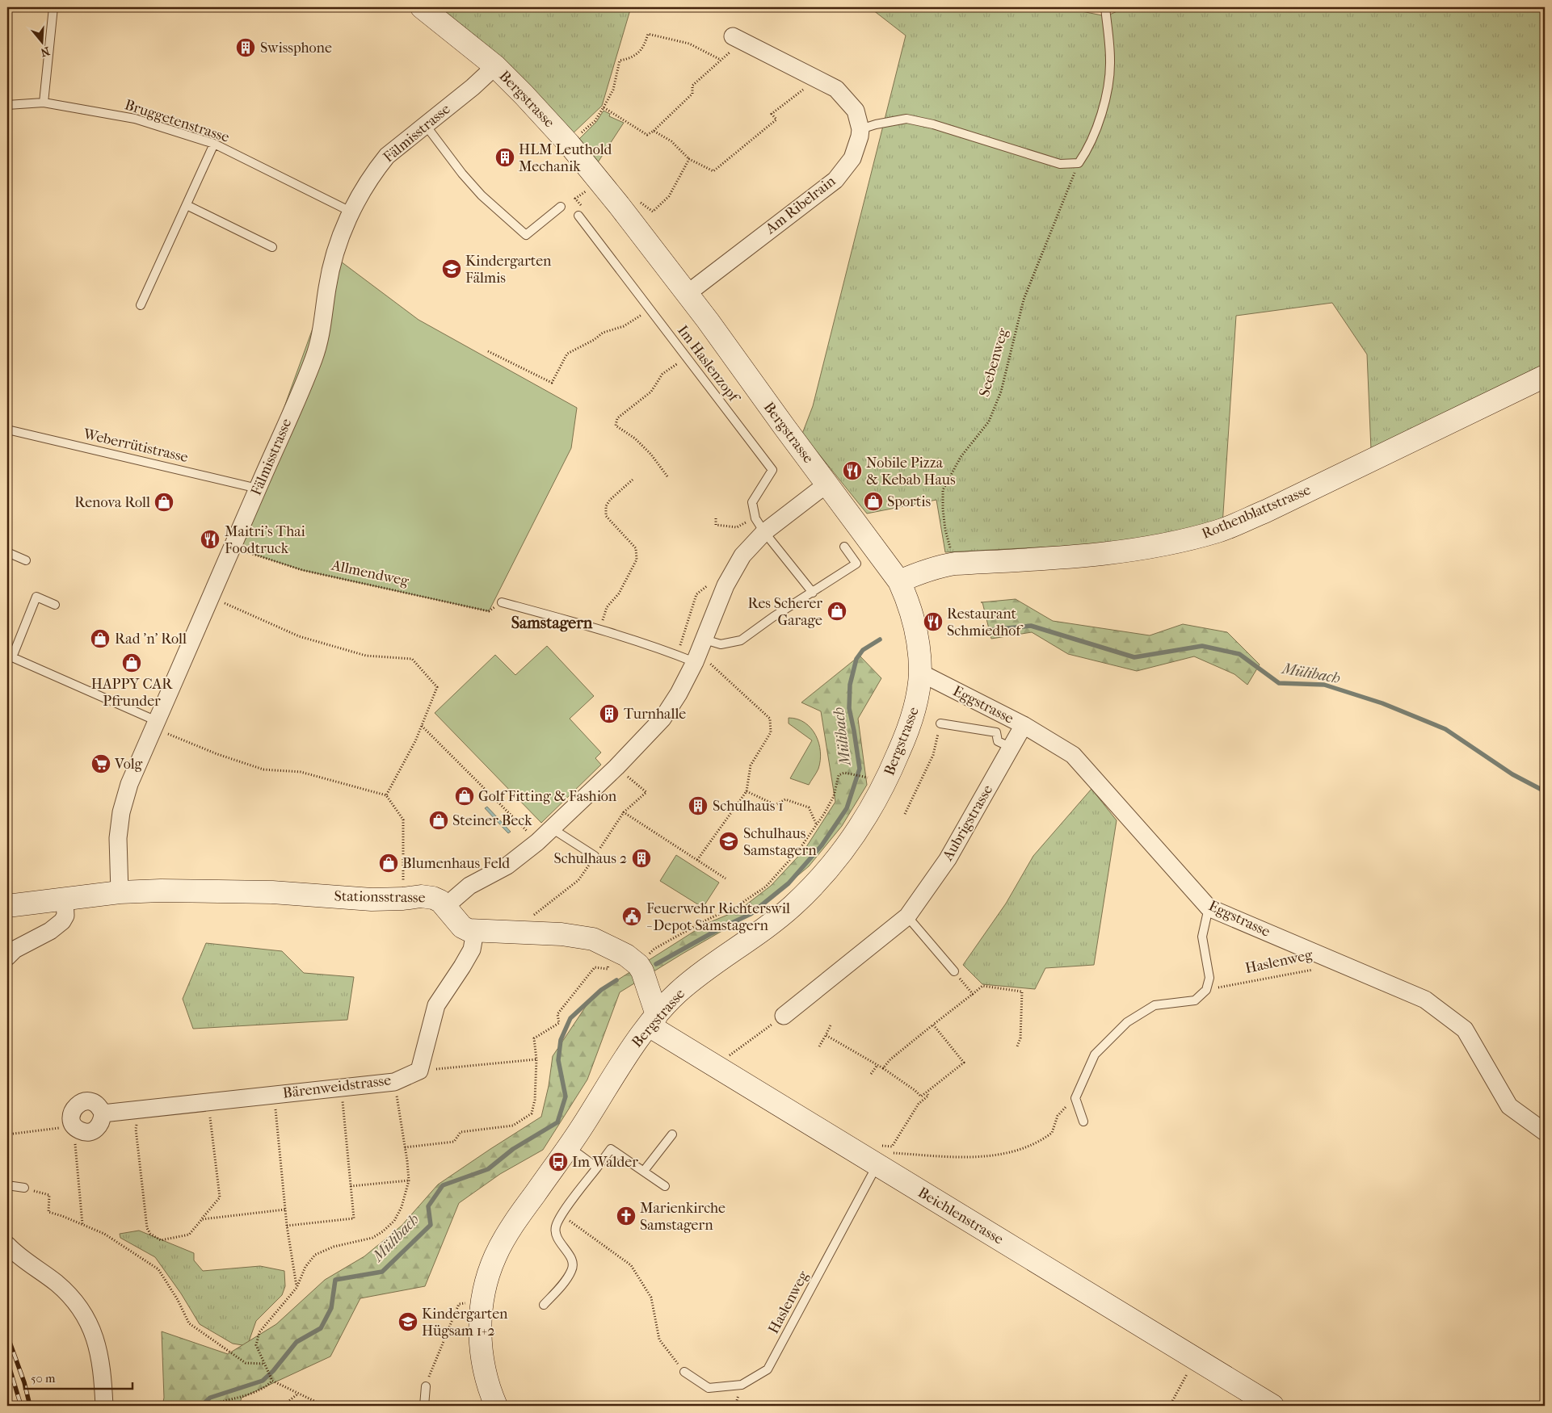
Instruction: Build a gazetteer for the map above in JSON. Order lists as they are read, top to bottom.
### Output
{
  "streets": {
    "street": [
      "Bergstrasse",
      "Fälmisstrasse",
      "Am Ribelrain",
      "Rothenblattstrasse",
      "Eggstrasse",
      "Aubrigstrasse",
      "Stationsstrasse",
      "Bärenweidstrasse",
      "Beichlenstrasse"
    ],
    "lane": [
      "Bruggetenstrasse",
      "Im Haslenzopf",
      "Weberrütistrasse",
      "Haslenweg"
    ],
    "path": ["Seebenweg", "Allmendweg"]
  },
  "crossings": [
    ["Bergstrasse", "Fälmisstrasse"],
    ["Bergstrasse", "Am Ribelrain"],
    ["Bergstrasse", "Rothenblattstrasse"],
    ["Bergstrasse", "Eggstrasse"],
    ["Bergstrasse", "Stationsstrasse"],
    ["Bergstrasse", "Beichlenstrasse"],
    ["Bruggetenstrasse", "Fälmisstrasse"],
    ["Fälmisstrasse", "Weberrütistrasse"],
    ["Fälmisstrasse", "Allmendweg"],
    ["Fälmisstrasse", "Stationsstrasse"],
    ["Seebenweg", "Rothenblattstrasse"],
    ["Im Haslenzopf", "Stationsstrasse"],
    ["Eggstrasse", "Aubrigstrasse"],
    ["Eggstrasse", "Haslenweg"],
    ["Haslenweg", "Beichlenstrasse"]
  ],
  "districts": ["Samstagern"],
  "water": ["Mülibach"],
  "places": {
    "building": [
      "Swissphone",
      "HLM Leuthold Mechanik",
      "Turnhalle",
      "Schulhaus 1",
      "Schulhaus 2"
    ],
    "school or university": ["Kindergarten Fälmis", "Schulhaus Samstagern", "Kindergarten Hügsam 1+2"],
    "restaurant": ["Nobile Pizza & Kebab Haus", "Maitri's Thai Foodtruck", "Restaurant Schmiedhof"],
    "shop": [
      "Sportis",
      "Renova Roll",
      "Res Scherer Garage",
      "Rad 'n' Roll",
      "HAPPY CAR Pfrunder",
      "Golf Fitting & Fashion",
      "Steiner Beck",
      "Blumenhaus Feld"
    ],
    "supermarket": ["Volg"],
    "public building": ["Feuerwehr Richterswil - Depot Samstagern"],
    "bus stop": ["Im Walder"],
    "church": ["Marienkirche Samstagern"]
  },
  "scale_bar": "50 m",
  "north": "bottom"
}
